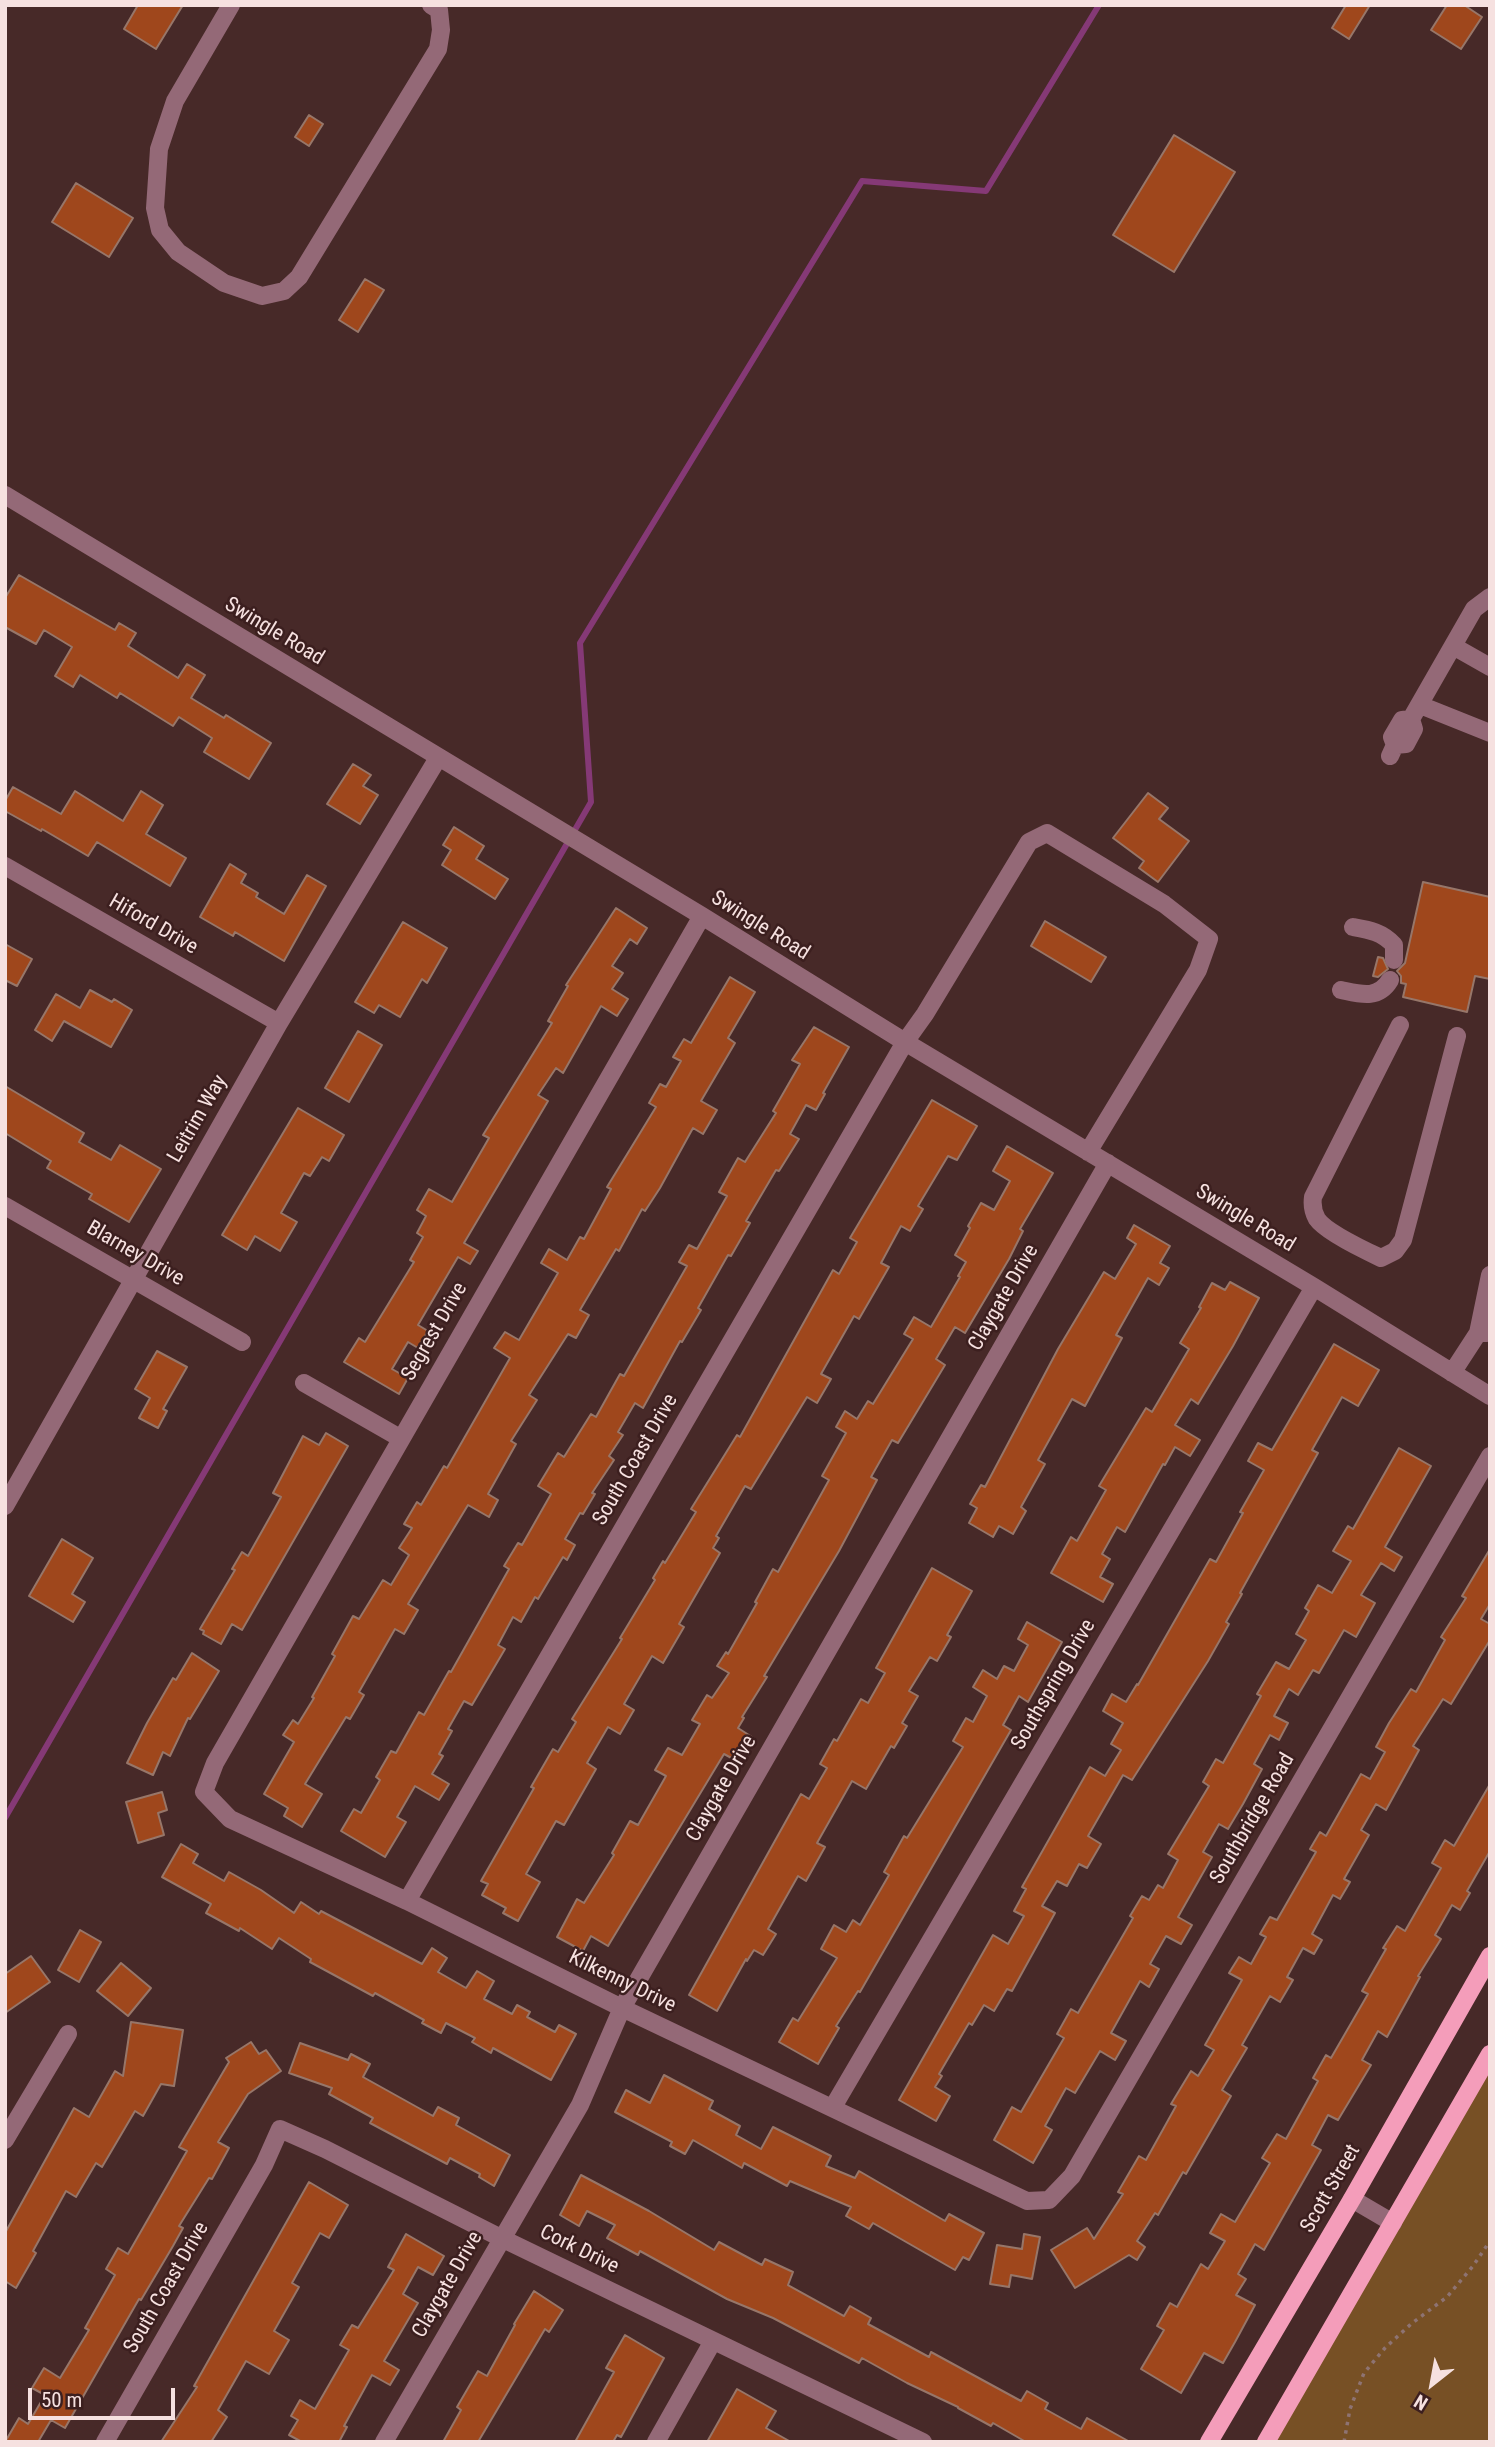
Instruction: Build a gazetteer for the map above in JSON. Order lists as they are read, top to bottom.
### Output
{
  "streets": {
    "main road": ["Scott Street"],
    "street": [
      "Swingle Road",
      "Hiford Drive",
      "Leitrim Way",
      "Blarney Drive",
      "Claygate Drive",
      "Segrest Drive",
      "South Coast Drive",
      "Southspring Drive",
      "Southbridge Road",
      "Kilkenny Drive",
      "Cork Drive"
    ]
  },
  "crossings": [
    ["Swingle Road", "Leitrim Way"],
    ["Swingle Road", "Claygate Drive"],
    ["Swingle Road", "Segrest Drive"],
    ["Swingle Road", "South Coast Drive"],
    ["Swingle Road", "Southspring Drive"],
    ["Hiford Drive", "Leitrim Way"],
    ["Leitrim Way", "Blarney Drive"],
    ["Claygate Drive", "Kilkenny Drive"],
    ["Claygate Drive", "Cork Drive"],
    ["Segrest Drive", "Kilkenny Drive"],
    ["South Coast Drive", "Kilkenny Drive"],
    ["South Coast Drive", "Cork Drive"],
    ["Southspring Drive", "Kilkenny Drive"],
    ["Southbridge Road", "Kilkenny Drive"]
  ],
  "scale_bar": "50 m",
  "north": "bottom left"
}
